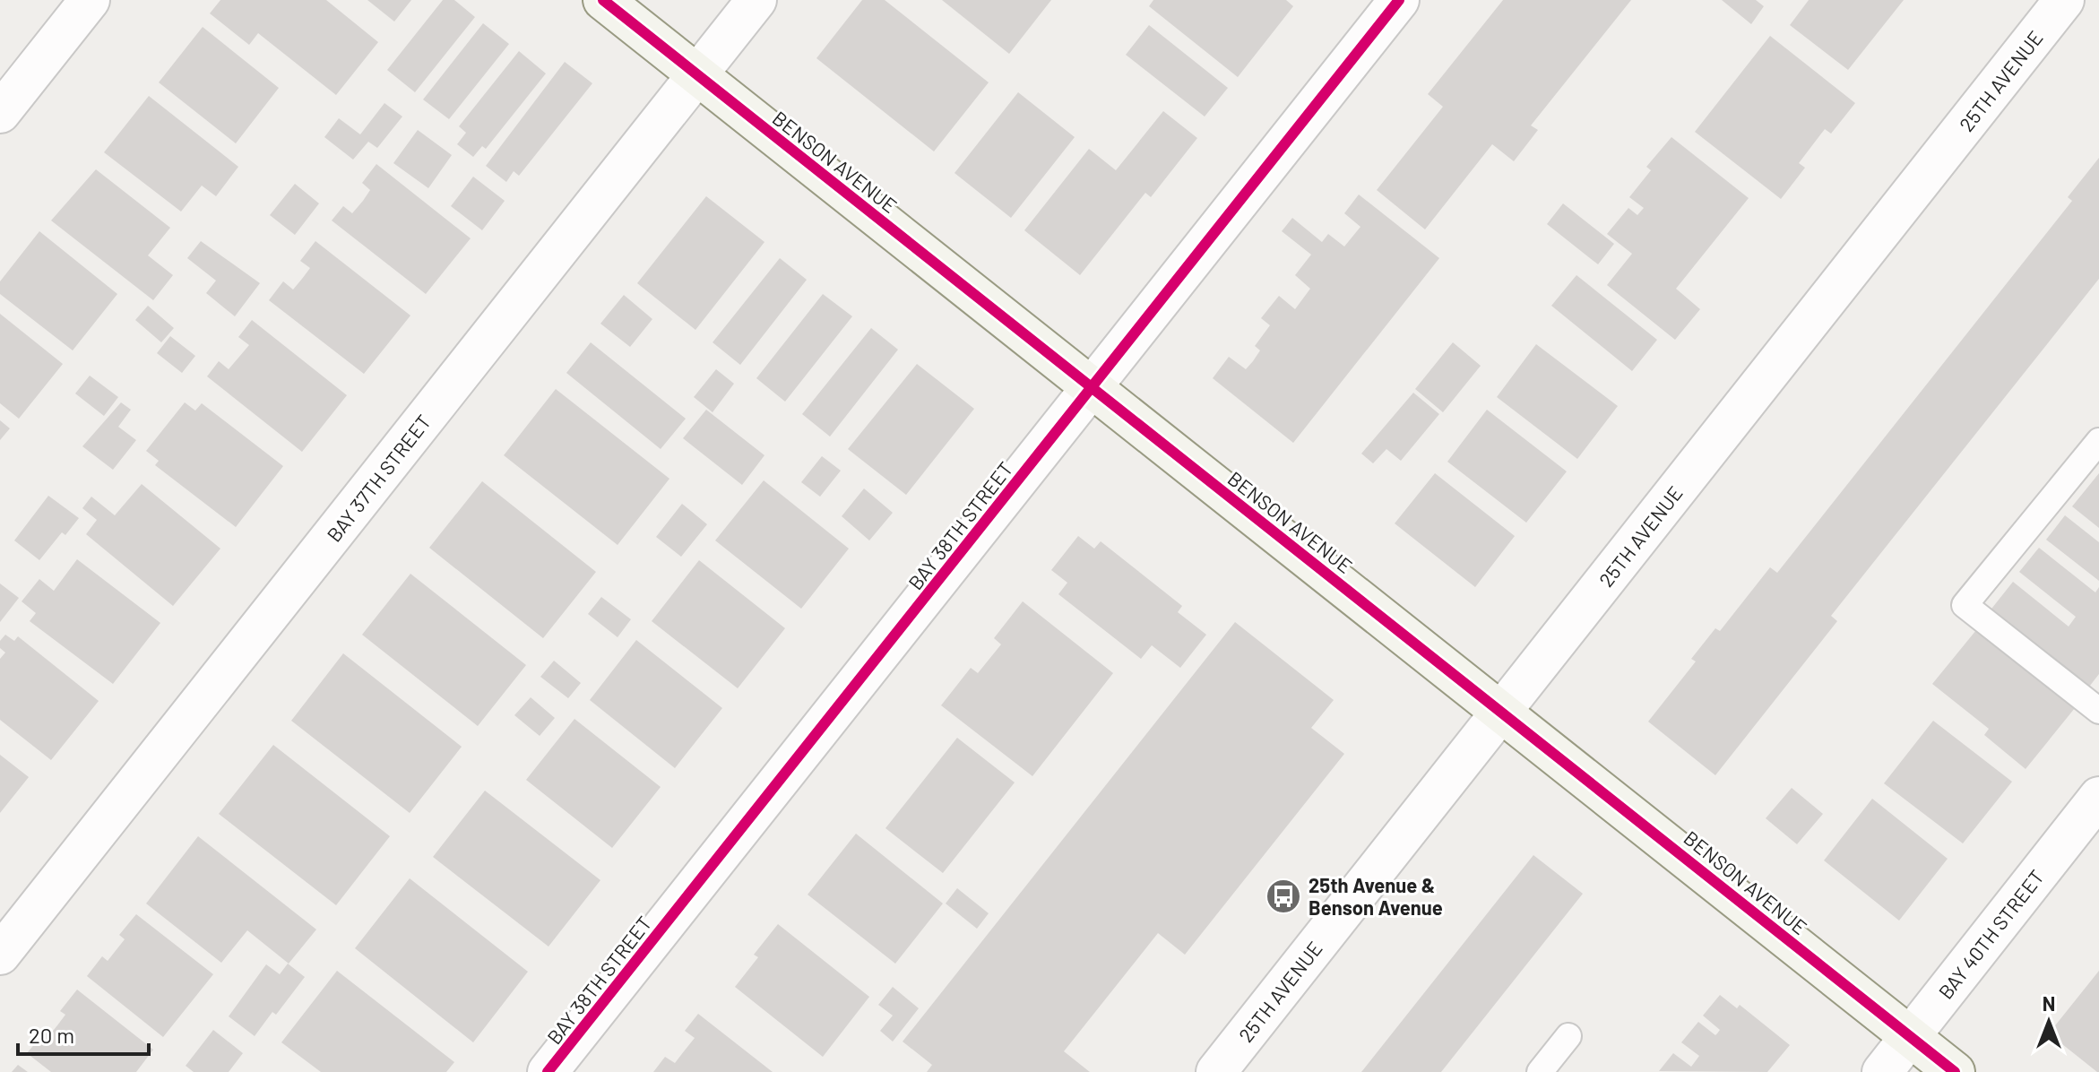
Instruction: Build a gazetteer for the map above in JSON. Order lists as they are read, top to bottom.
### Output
{
  "streets": {
    "street": [
      "25TH AVENUE",
      "BENSON AVENUE",
      "BAY 37TH STREET",
      "BAY 38TH STREET",
      "BAY 40TH STREET"
    ]
  },
  "crossings": [
    ["25TH AVENUE", "BENSON AVENUE"],
    ["BENSON AVENUE", "BAY 37TH STREET"],
    ["BENSON AVENUE", "BAY 38TH STREET"],
    ["BENSON AVENUE", "BAY 40TH STREET"]
  ],
  "places": {
    "bus stop": ["25th Avenue & Benson Avenue"]
  },
  "scale_bar": "20 m",
  "north": "top"
}
